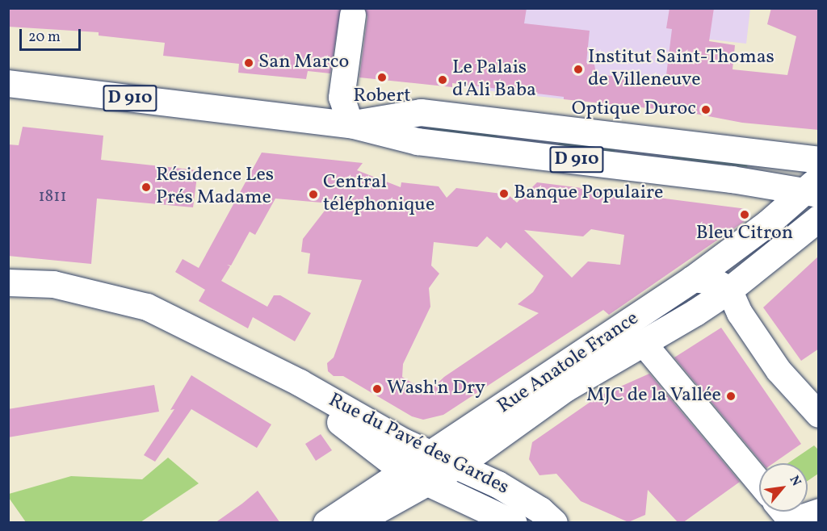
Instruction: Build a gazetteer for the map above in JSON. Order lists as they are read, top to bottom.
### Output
{
  "streets": {
    "main road": ["D 910", "Rue Anatole France", "Rue du Pavé des Gardes"]
  },
  "crossings": [
    ["D 910", "Rue Anatole France"],
    ["Rue Anatole France", "Rue du Pavé des Gardes"]
  ],
  "places": [
    "San Marco",
    "Institut Saint-Thomas de Villeneuve",
    "Robert",
    "Le Palais d'Ali Baba",
    "Optique Duroc",
    "Résidence Les Prés Madame",
    "Banque Populaire",
    "Central téléphonique",
    "Bleu Citron",
    "Wash'n Dry",
    "MJC de la Vallée"
  ],
  "house_numbers": ["1811"],
  "scale_bar": "20 m",
  "north": "top right"
}
